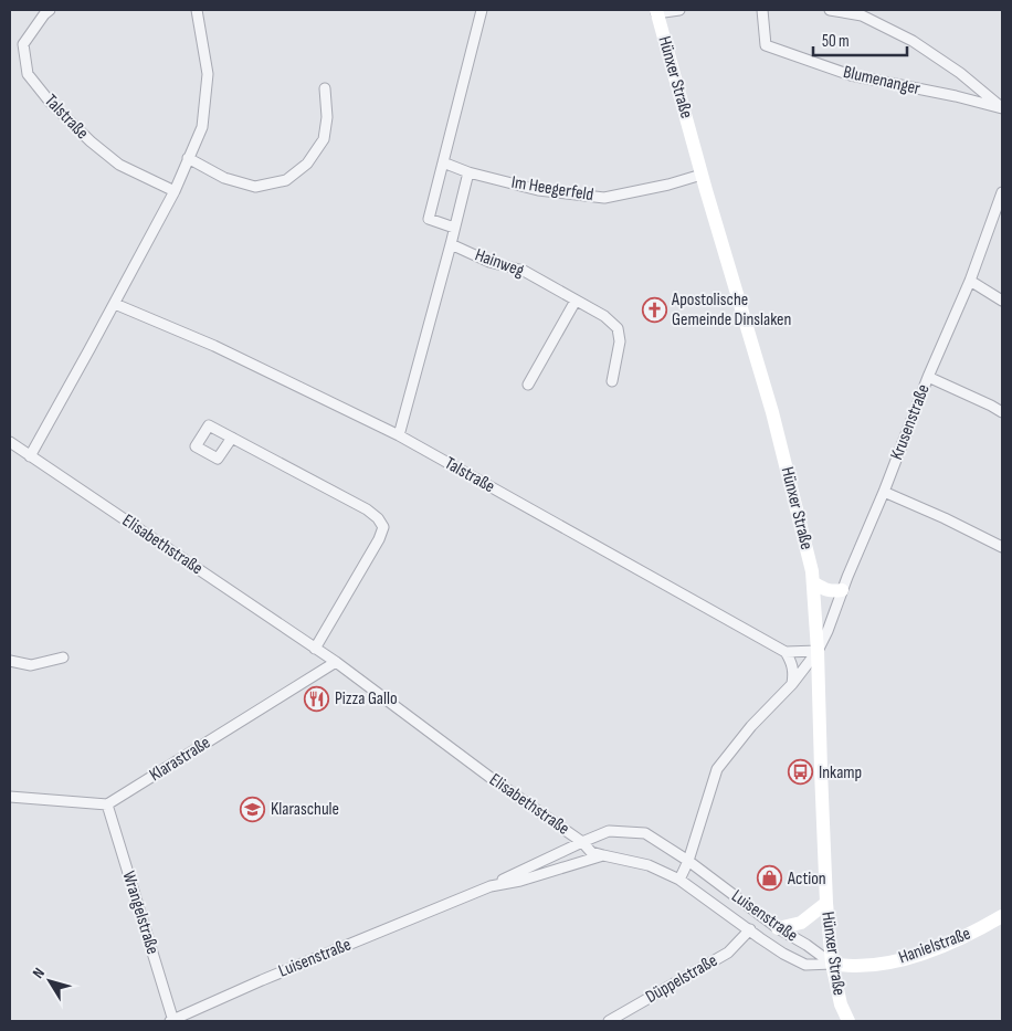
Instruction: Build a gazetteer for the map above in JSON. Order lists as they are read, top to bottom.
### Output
{
  "streets": {
    "main road": ["Hünxer Straße", "Hanielstraße"],
    "street": [
      "Blumenanger",
      "Talstraße",
      "Im Heegerfeld",
      "Hainweg",
      "Krusenstraße",
      "Elisabethstraße",
      "Klarastraße",
      "Wrangelstraße",
      "Luisenstraße",
      "Düppelstraße"
    ]
  },
  "crossings": [
    ["Hünxer Straße", "Im Heegerfeld"],
    ["Hünxer Straße", "Krusenstraße"],
    ["Hünxer Straße", "Luisenstraße"],
    ["Hünxer Straße", "Hanielstraße"],
    ["Elisabethstraße", "Klarastraße"],
    ["Elisabethstraße", "Luisenstraße"],
    ["Klarastraße", "Wrangelstraße"],
    ["Wrangelstraße", "Luisenstraße"],
    ["Luisenstraße", "Hanielstraße"],
    ["Luisenstraße", "Düppelstraße"]
  ],
  "places": {
    "church": ["Apostolische Gemeinde Dinslaken"],
    "restaurant": ["Pizza Gallo"],
    "bus stop": ["Inkamp"],
    "school or university": ["Klaraschule"],
    "shop": ["Action"]
  },
  "scale_bar": "50 m",
  "north": "top left"
}
